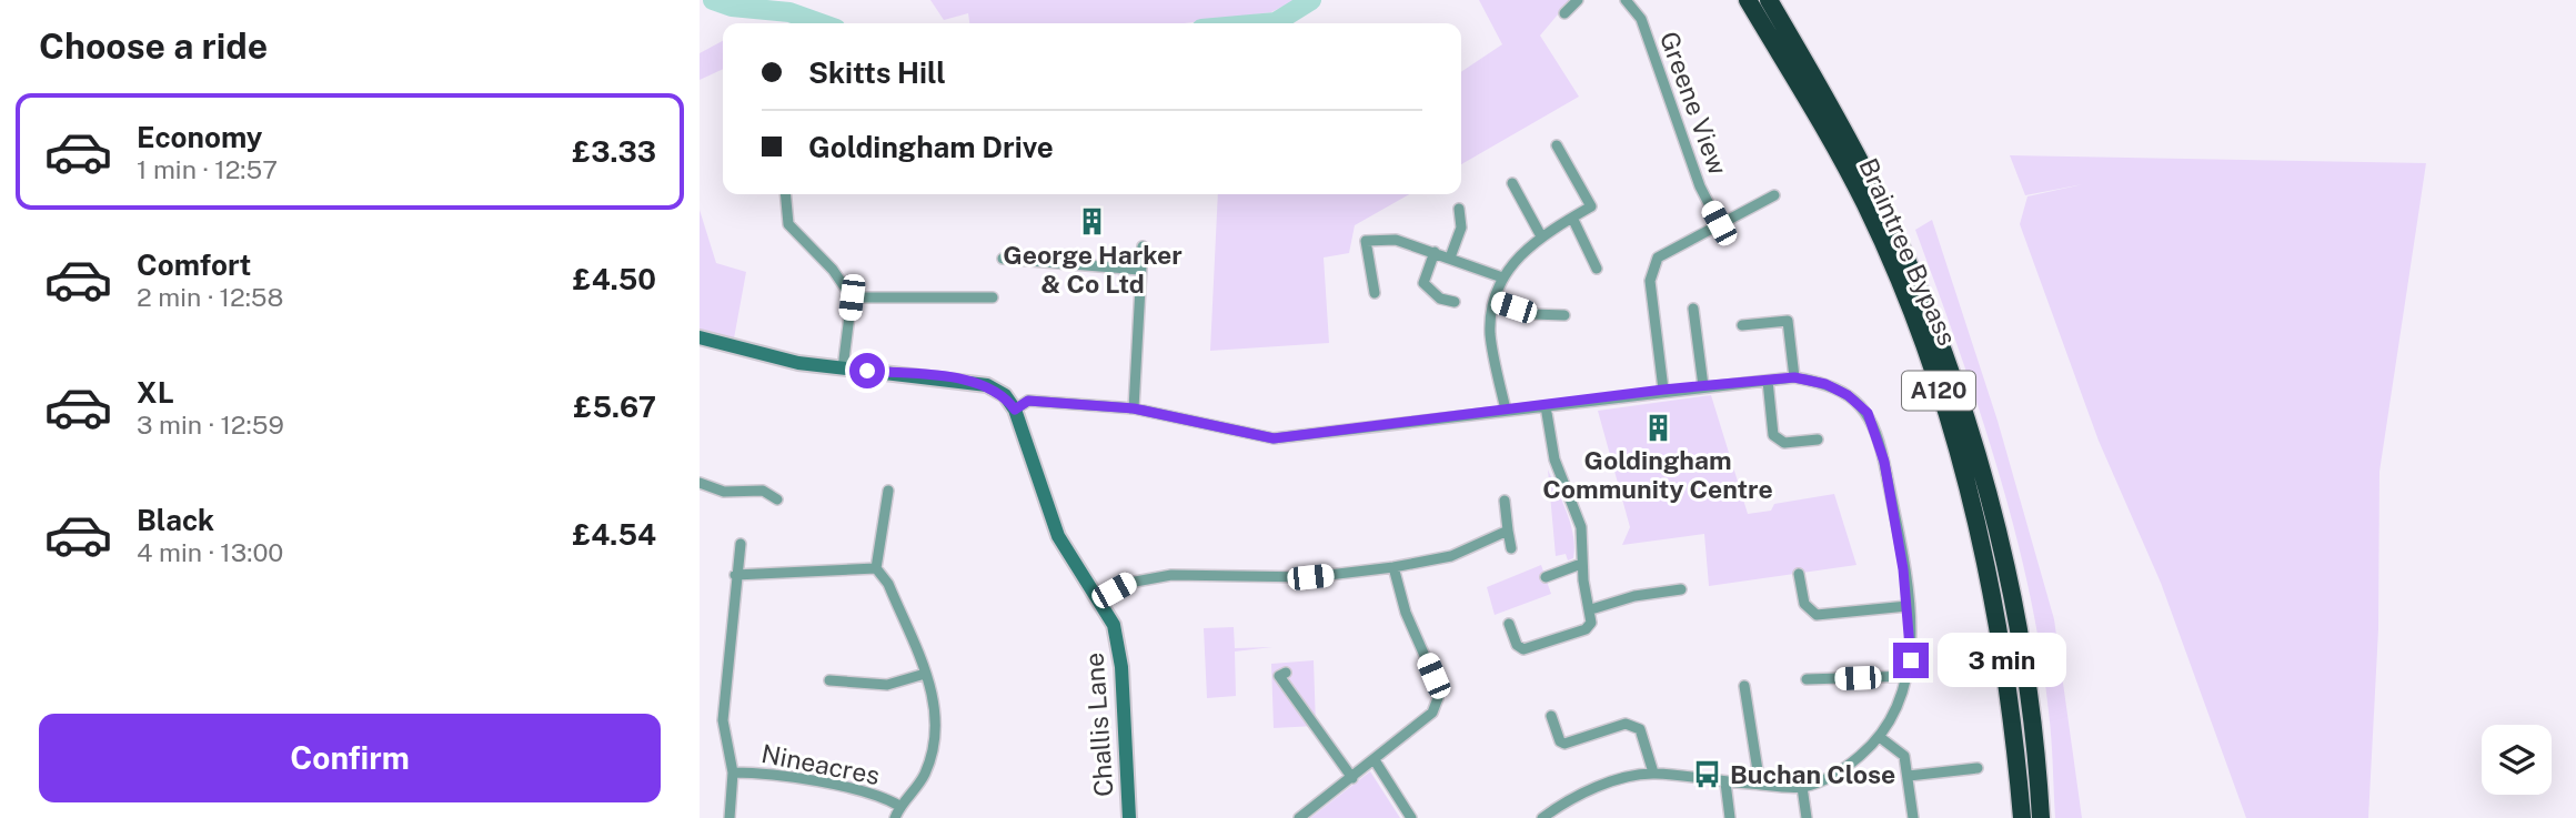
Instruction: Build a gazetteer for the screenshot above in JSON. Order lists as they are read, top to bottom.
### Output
{
  "streets": {
    "highway": ["Braintree Bypass", "A120"],
    "street": ["Greene View", "Challis Lane", "Nineacres"]
  },
  "places": {
    "building": ["George Harker & Co Ltd", "Goldingham Community Centre"],
    "bus stop": ["Buchan Close"]
  },
  "page": {
    "heading": "Choose a ride",
    "banner": ["Skitts Hill", "Goldingham Drive"],
    "list": [
      {
        "name": "Economy",
        "note": "1 min · 12:57",
        "value": "£3.33"
      },
      {
        "name": "Comfort",
        "note": "2 min · 12:58",
        "value": "£4.50"
      },
      {
        "name": "XL",
        "note": "3 min · 12:59",
        "value": "£5.67"
      },
      {
        "name": "Black",
        "note": "4 min · 13:00",
        "value": "£4.54"
      }
    ],
    "bubble": "3 min",
    "buttons": "Confirm"
  }
}
